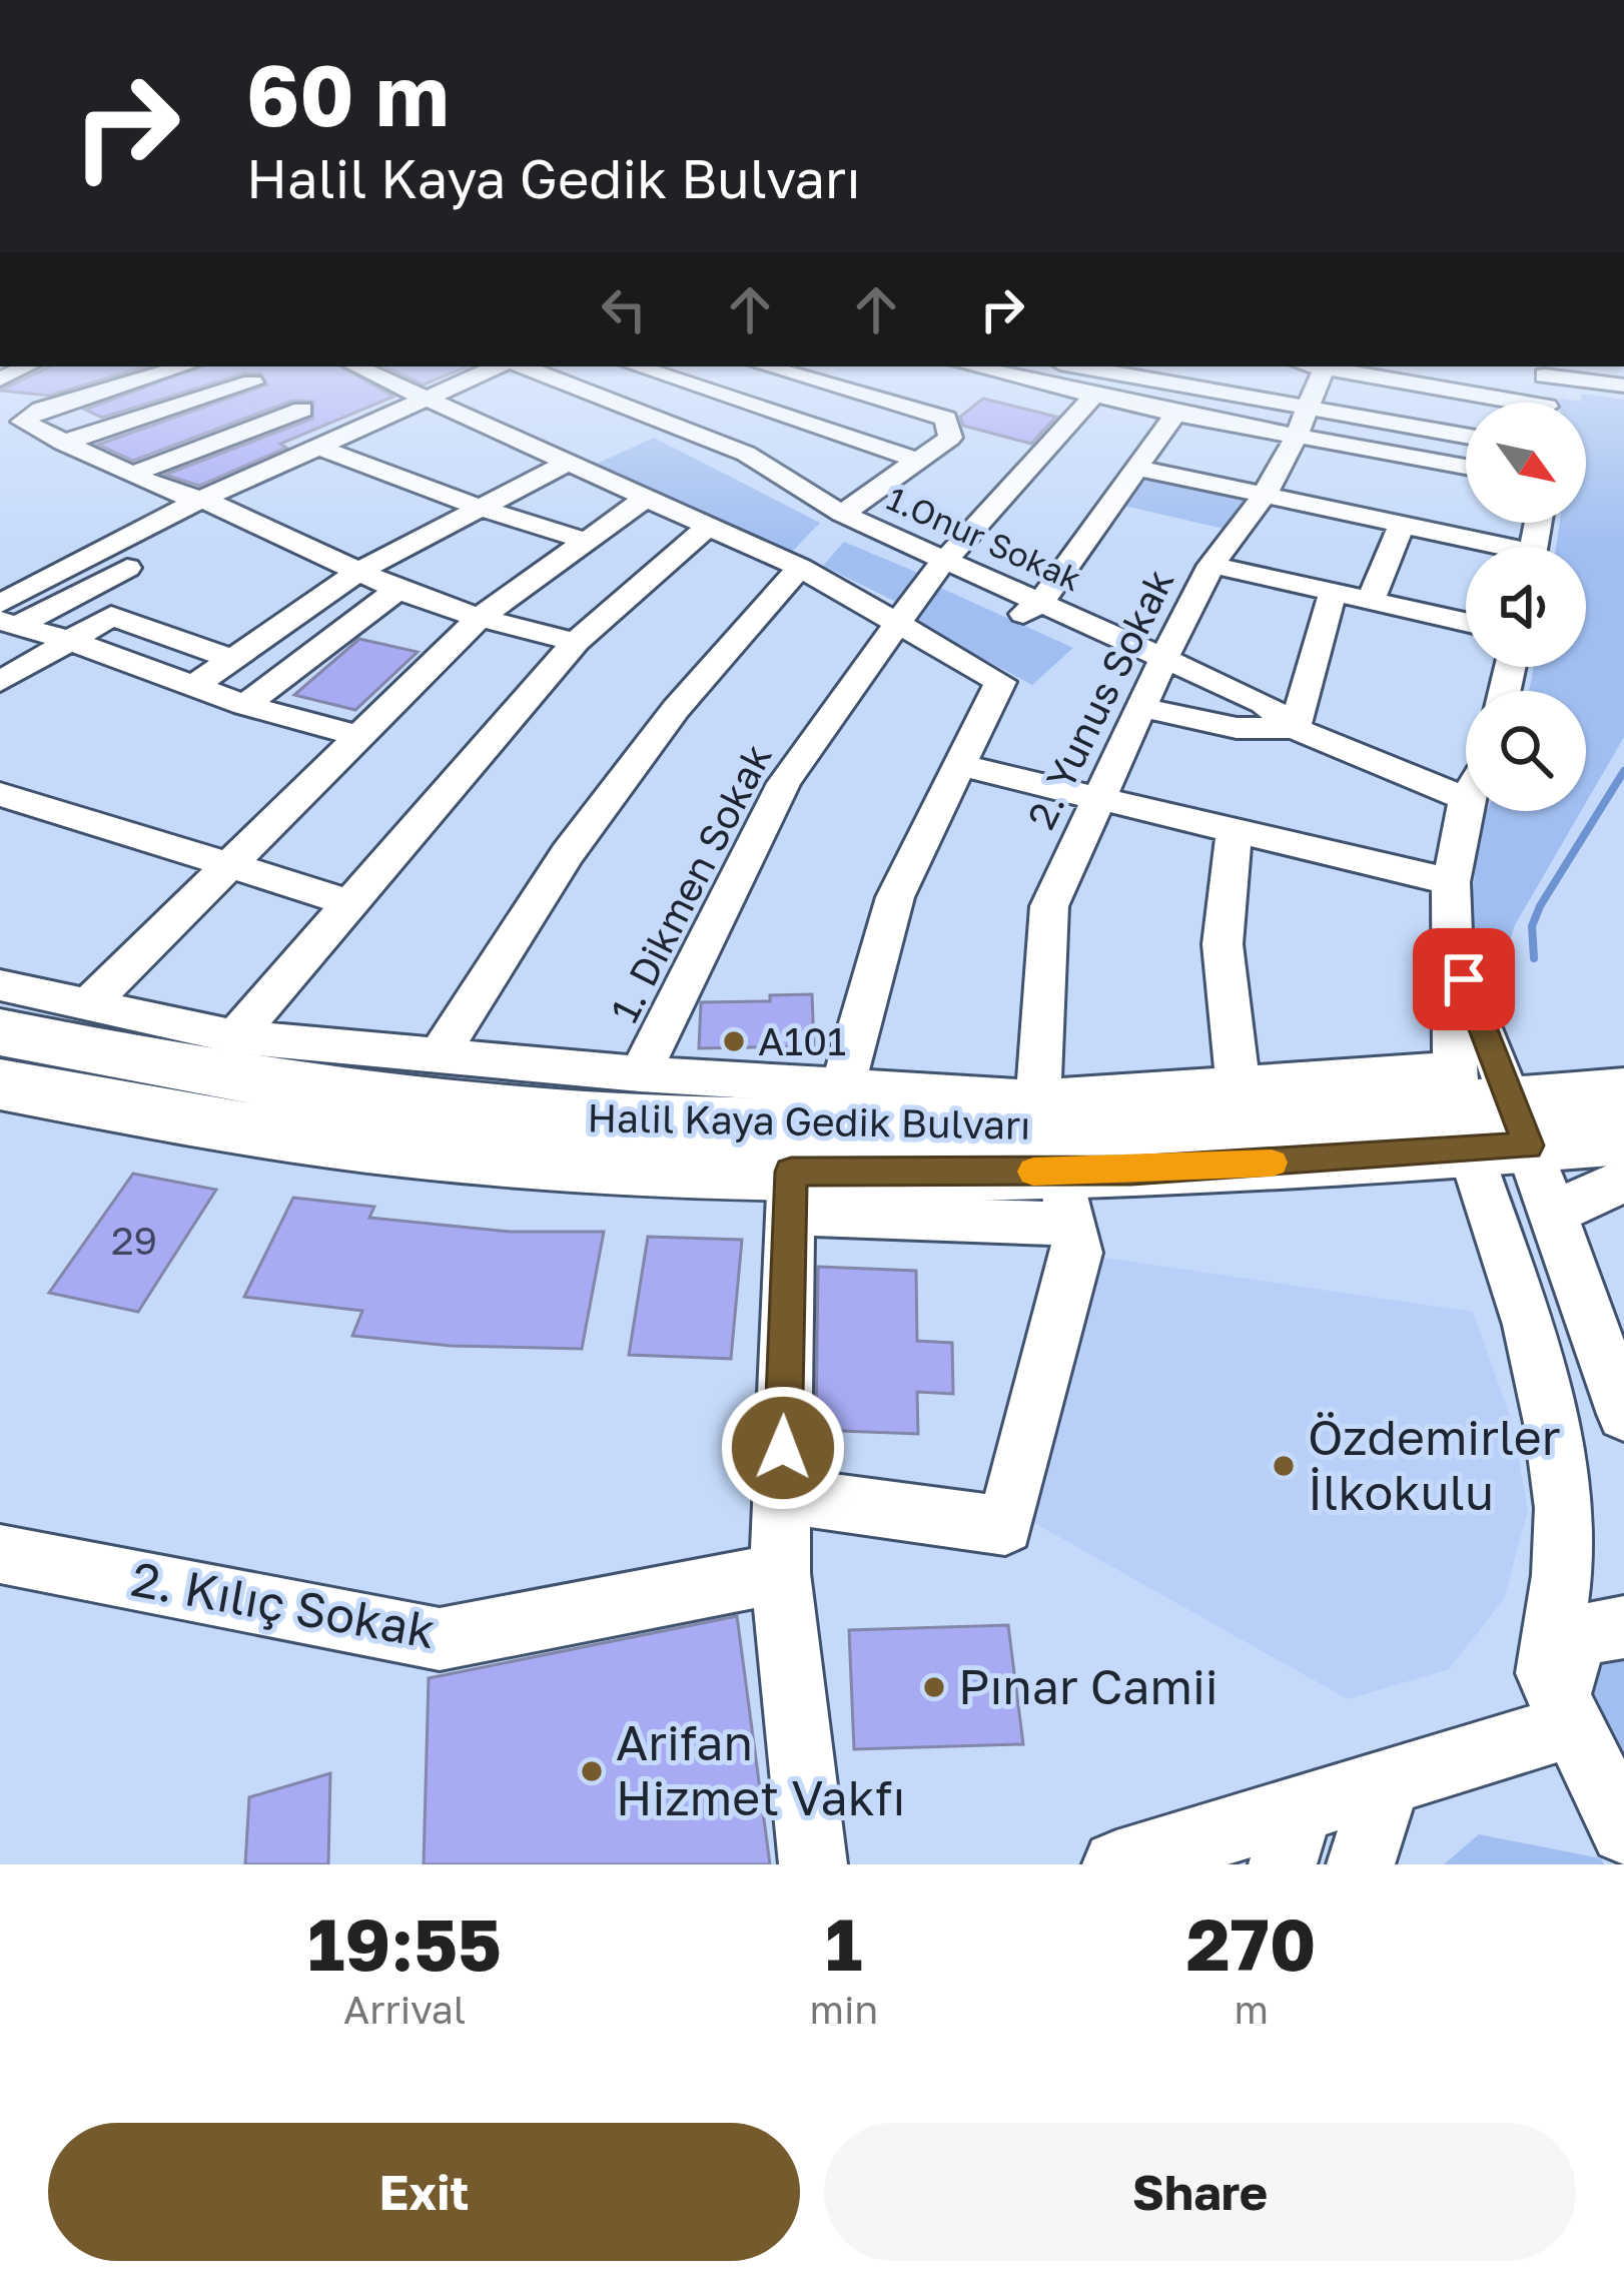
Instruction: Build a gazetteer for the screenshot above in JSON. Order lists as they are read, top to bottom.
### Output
{
  "streets": {
    "highway": ["Halil Kaya Gedik Bulvarı"],
    "street": [
      "1.Onur Sokak",
      "2. Yunus Sokak",
      "1. Dikmen Sokak",
      "2. Kılıç Sokak"
    ]
  },
  "crossings": [
    ["1.Onur Sokak", "2. Yunus Sokak"],
    ["1.Onur Sokak", "1. Dikmen Sokak"]
  ],
  "places": [
    "A101",
    "Özdemirler İlkokulu",
    "Pınar Camii",
    "Arifan Hizmet Vakfı"
  ],
  "house_numbers": ["29"],
  "north": "bottom right",
  "page": {
    "turn": ["60 m", "Halil Kaya Gedik Bulvarı"],
    "eta": [
      "19:55",
      "Arrival",
      "1",
      "min",
      "270",
      "m"
    ],
    "buttons": ["Exit", "Share"]
  }
}
